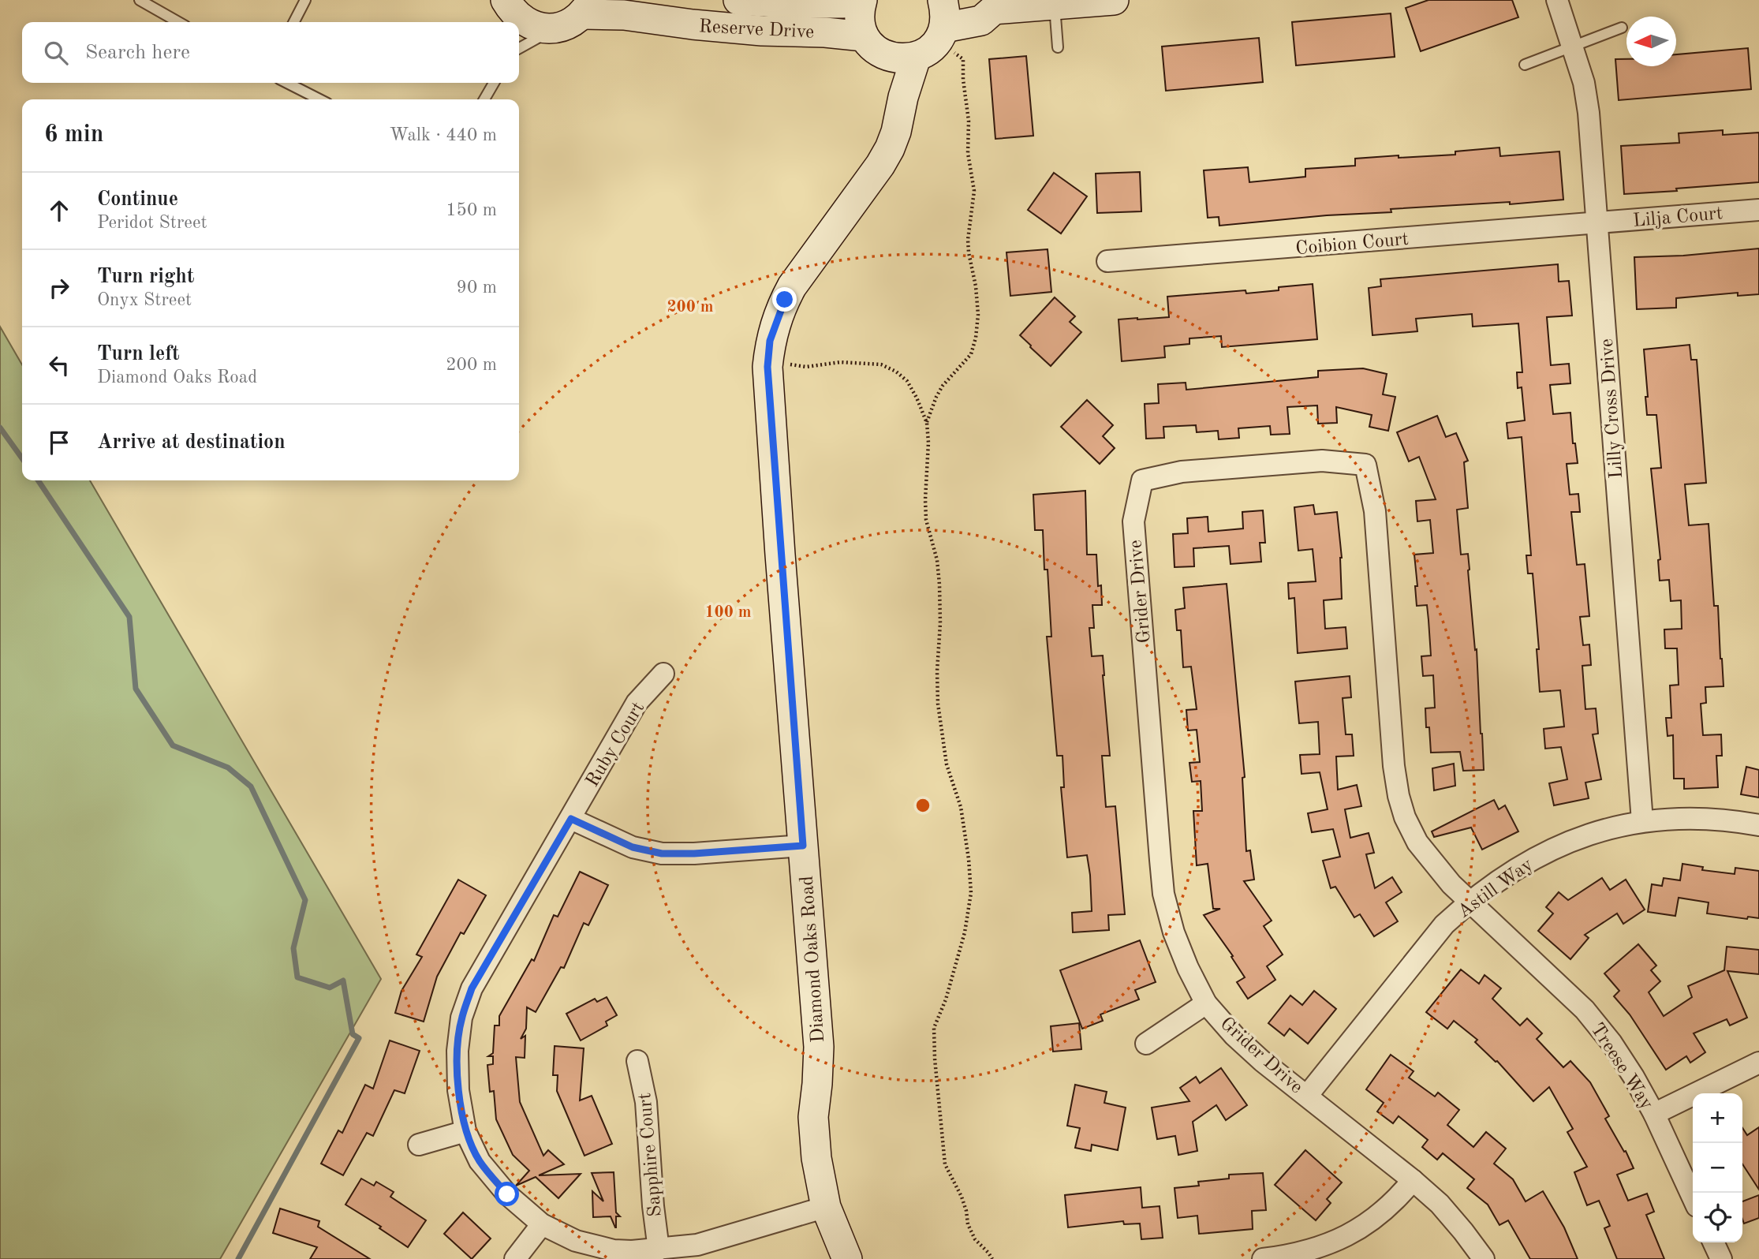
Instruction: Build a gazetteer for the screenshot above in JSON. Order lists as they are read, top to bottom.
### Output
{
  "streets": {
    "street": [
      "Reserve Drive",
      "Lilja Court",
      "Coibion Court",
      "Lilly Cross Drive",
      "Grider Drive",
      "Ruby Court",
      "Astill Way",
      "Diamond Oaks Road",
      "Treese Way",
      "Sapphire Court"
    ]
  },
  "crossings": [
    ["Lilja Court", "Coibion Court"],
    ["Lilja Court", "Lilly Cross Drive"],
    ["Coibion Court", "Lilly Cross Drive"],
    ["Lilly Cross Drive", "Astill Way"],
    ["Grider Drive", "Astill Way"],
    ["Grider Drive", "Treese Way"],
    ["Ruby Court", "Diamond Oaks Road"],
    ["Ruby Court", "Sapphire Court"],
    ["Astill Way", "Treese Way"]
  ],
  "north": "left",
  "page": {
    "search": "Search here",
    "heading": ["6 min", "Walk · 440 m"],
    "list": [
      ["Continue", "Peridot Street", "150 m"],
      ["Turn right", "Onyx Street", "90 m"],
      ["Turn left", "Diamond Oaks Road", "200 m"],
      "Arrive at destination"
    ],
    "map_buttons": ["+", "−"]
  },
  "rings": ["200 m", "100 m"]
}
